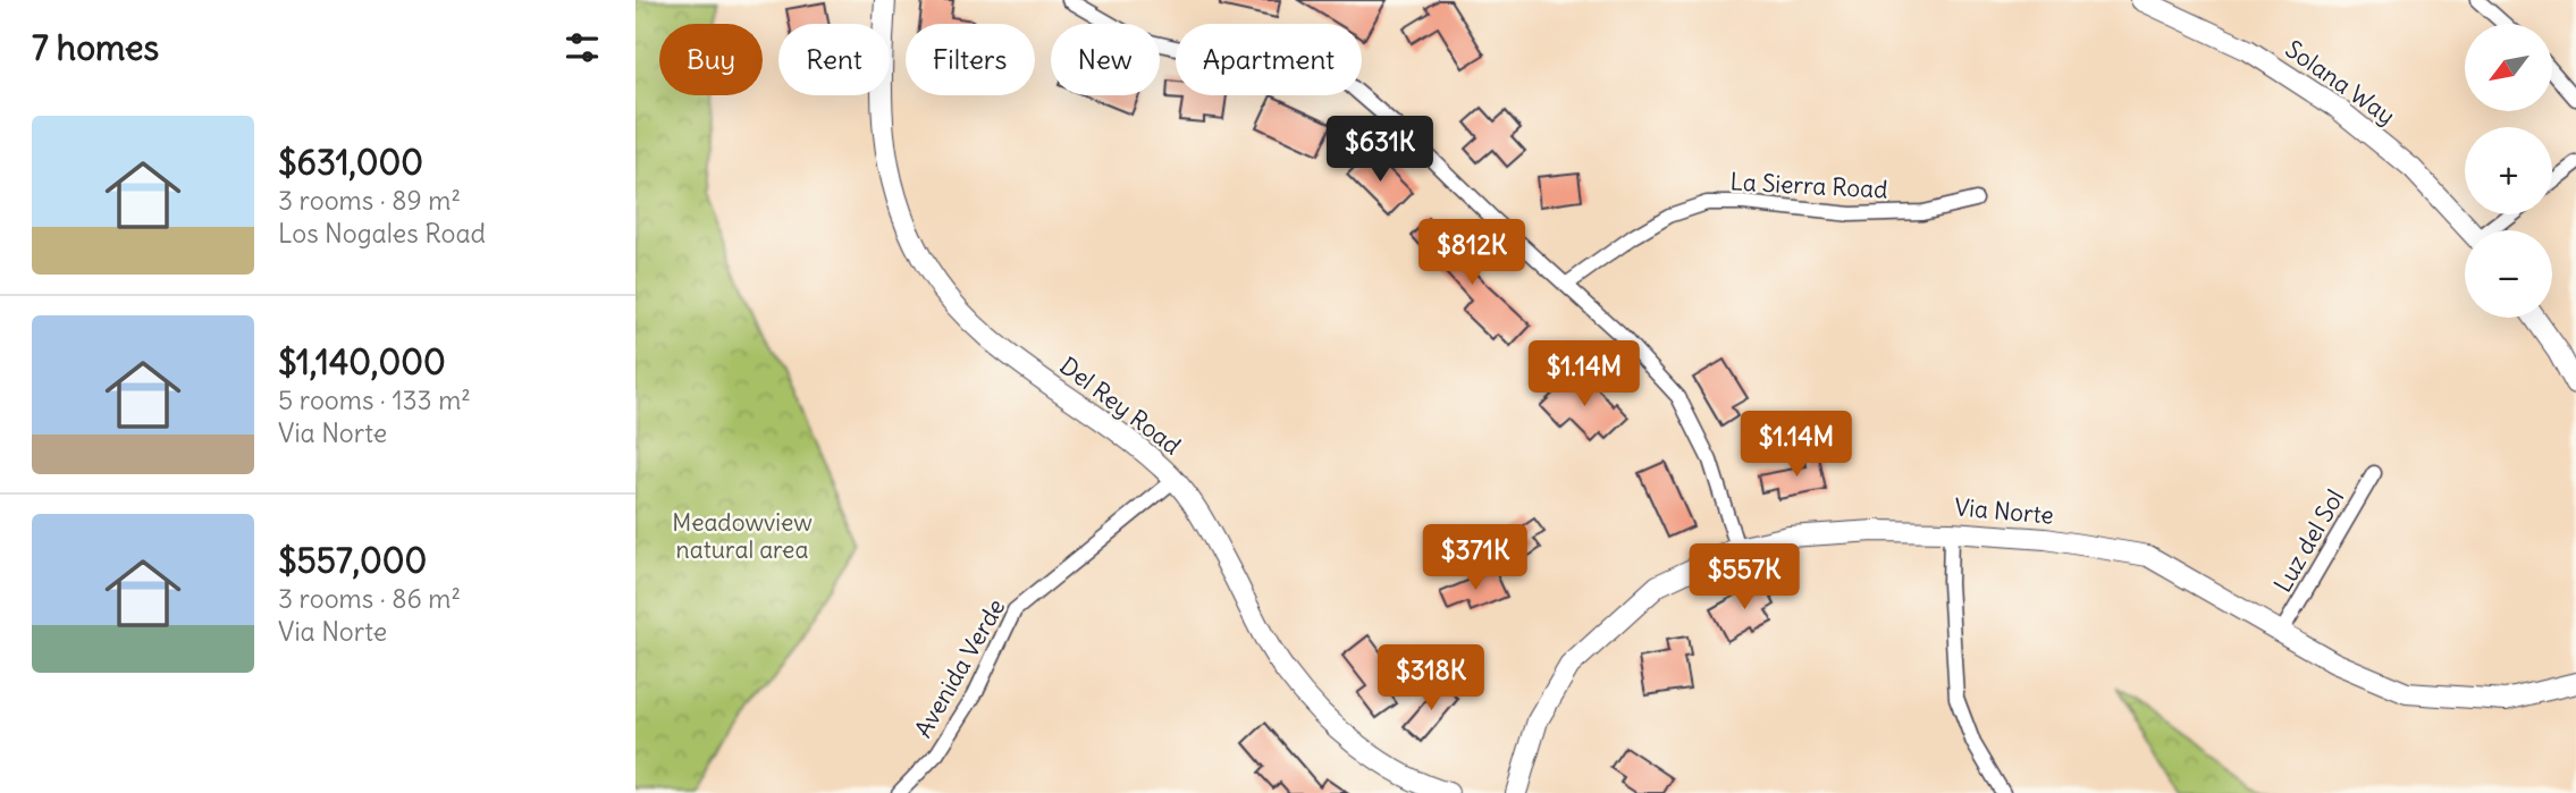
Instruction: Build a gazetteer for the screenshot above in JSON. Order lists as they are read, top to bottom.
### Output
{
  "streets": {
    "street": [
      "Solana Way",
      "La Sierra Road",
      "Del Rey Road",
      "Via Norte",
      "Luz del Sol",
      "Avenida Verde"
    ]
  },
  "crossings": [
    ["Del Rey Road", "Avenida Verde"],
    ["Via Norte", "Luz del Sol"]
  ],
  "parks": ["Meadowview natural area"],
  "north": "bottom left",
  "page": {
    "heading": "7 homes",
    "map_buttons": ["+", "−"],
    "chip": [
      "Buy",
      "Rent",
      "Filters",
      "New",
      "Apartment"
    ],
    "list": [
      {
        "name": "$631,000",
        "note": "3 rooms · 89 m² · Los Nogales Road"
      },
      {
        "name": "$1,140,000",
        "note": "5 rooms · 133 m² · Via Norte"
      },
      {
        "name": "$557,000",
        "note": "3 rooms · 86 m² · Via Norte"
      }
    ],
    "price": [
      "$631K",
      "$812K",
      "$1.14M",
      "$1.14M",
      "$371K",
      "$557K",
      "$318K"
    ]
  }
}
